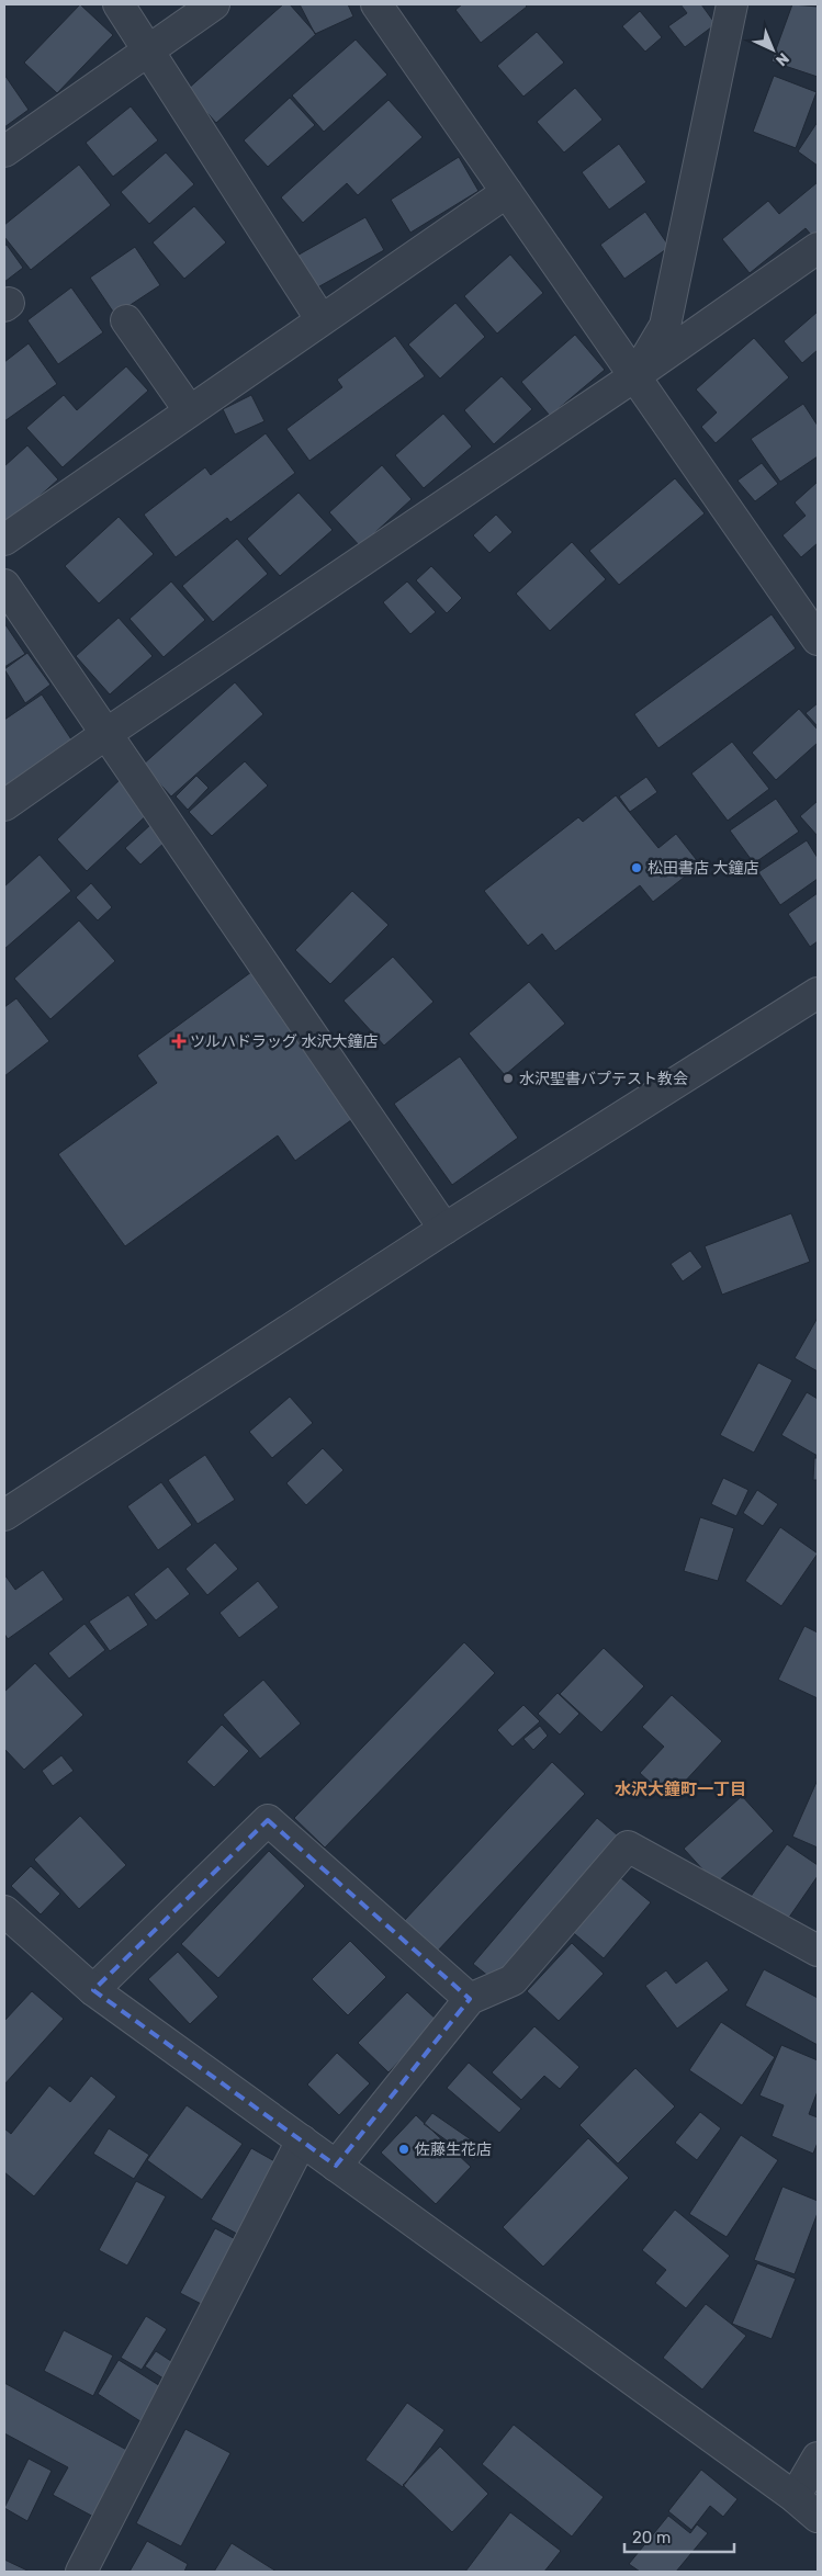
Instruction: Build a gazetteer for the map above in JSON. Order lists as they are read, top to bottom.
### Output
{
  "districts": ["水沢大鐘町一丁目"],
  "places": {
    "other": ["松田書店 大鐘店", "水沢聖書バプテスト教会", "佐藤生花店"],
    "health": ["ツルハドラッグ 水沢大鐘店"]
  },
  "scale_bar": "20 m",
  "north": "bottom right"
}
